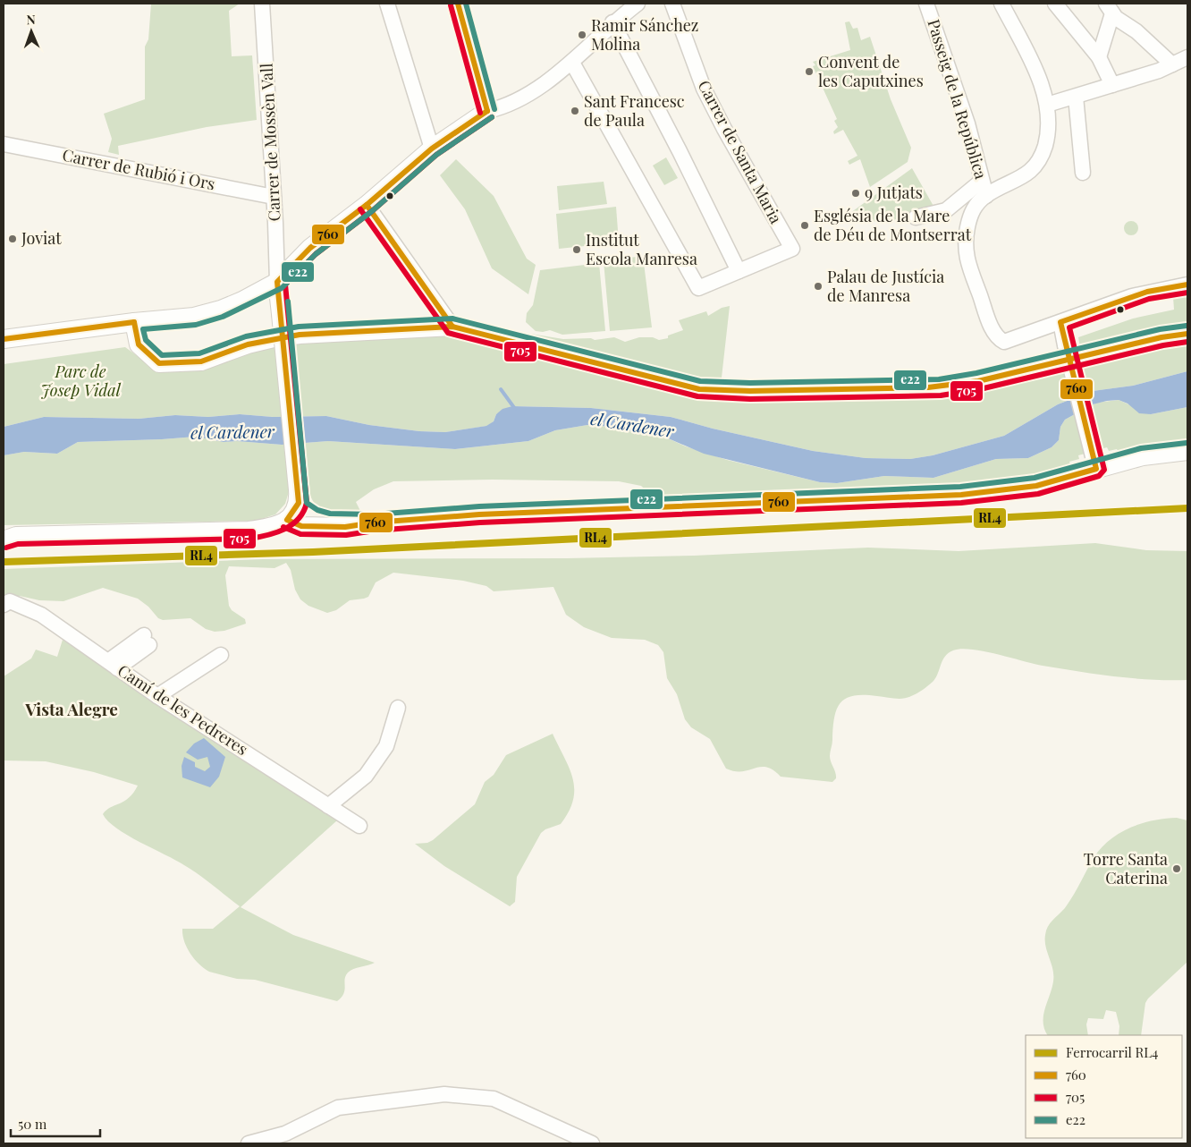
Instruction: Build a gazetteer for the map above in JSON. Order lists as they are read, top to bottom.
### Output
{
  "streets": {
    "street": [
      "Passeig de la República",
      "Carrer de Mossèn Vall",
      "Carrer de Santa Maria",
      "Carrer de Rubió i Ors",
      "Camí de les Pedreres"
    ]
  },
  "crossings": [
    ["Carrer de Mossèn Vall", "Carrer de Rubió i Ors"]
  ],
  "districts": ["Vista Alegre"],
  "water": ["el Cardener"],
  "parks": ["Parc de Josep Vidal"],
  "places": [
    "Ramir Sánchez Molina",
    "Convent de les Caputxines",
    "Sant Francesc de Paula",
    "9 Jutjats",
    "Església de la Mare de Déu de Montserrat",
    "Joviat",
    "Institut Escola Manresa",
    "Palau de Justícia de Manresa",
    "Torre Santa Caterina"
  ],
  "lines": [
    "transit line 760",
    "transit line e22",
    "transit line 705",
    "rail line RL4"
  ],
  "legend": [
    "Ferrocarril RL4",
    "760",
    "705",
    "e22"
  ],
  "scale_bar": "50 m",
  "north": "top"
}
